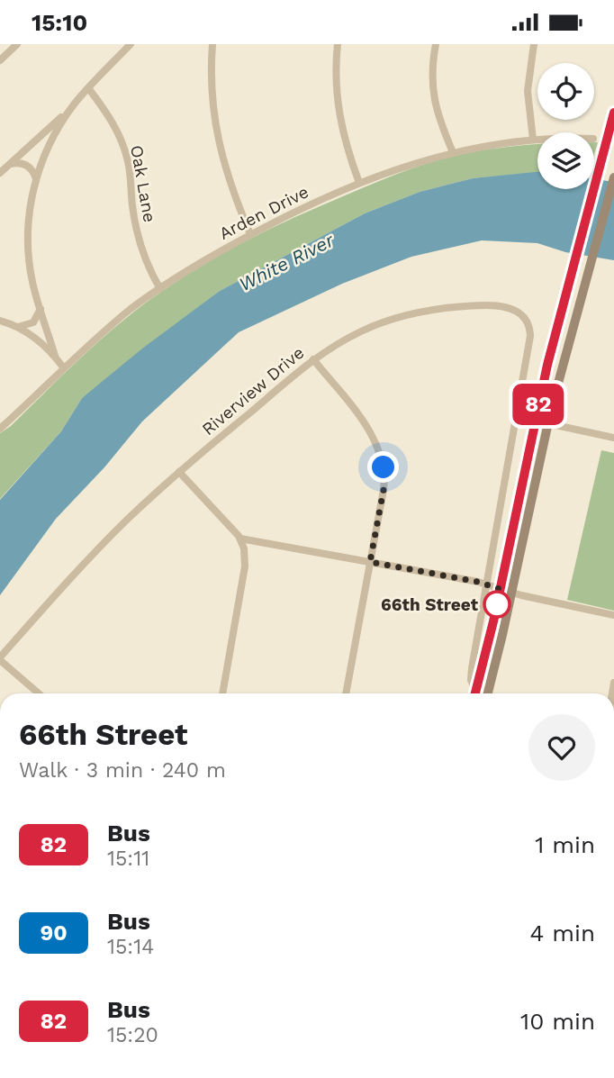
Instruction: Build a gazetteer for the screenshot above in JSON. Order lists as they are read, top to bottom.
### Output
{
  "streets": {
    "street": ["Oak Lane", "Arden Drive", "Riverview Drive"]
  },
  "crossings": [
    ["Oak Lane", "Arden Drive"]
  ],
  "water": ["White River"],
  "places": ["66th Street"],
  "lines": ["bus line 82"],
  "page": {
    "status": "15:10",
    "on_map": "82",
    "heading": ["66th Street", "Walk · 3 min · 240 m"],
    "list": [
      {
        "mark": "82",
        "name": "Bus",
        "note": "15:11",
        "value": "1 min"
      },
      {
        "mark": "90",
        "name": "Bus",
        "note": "15:14",
        "value": "4 min"
      },
      {
        "mark": "82",
        "name": "Bus",
        "note": "15:20",
        "value": "10 min"
      }
    ]
  }
}
